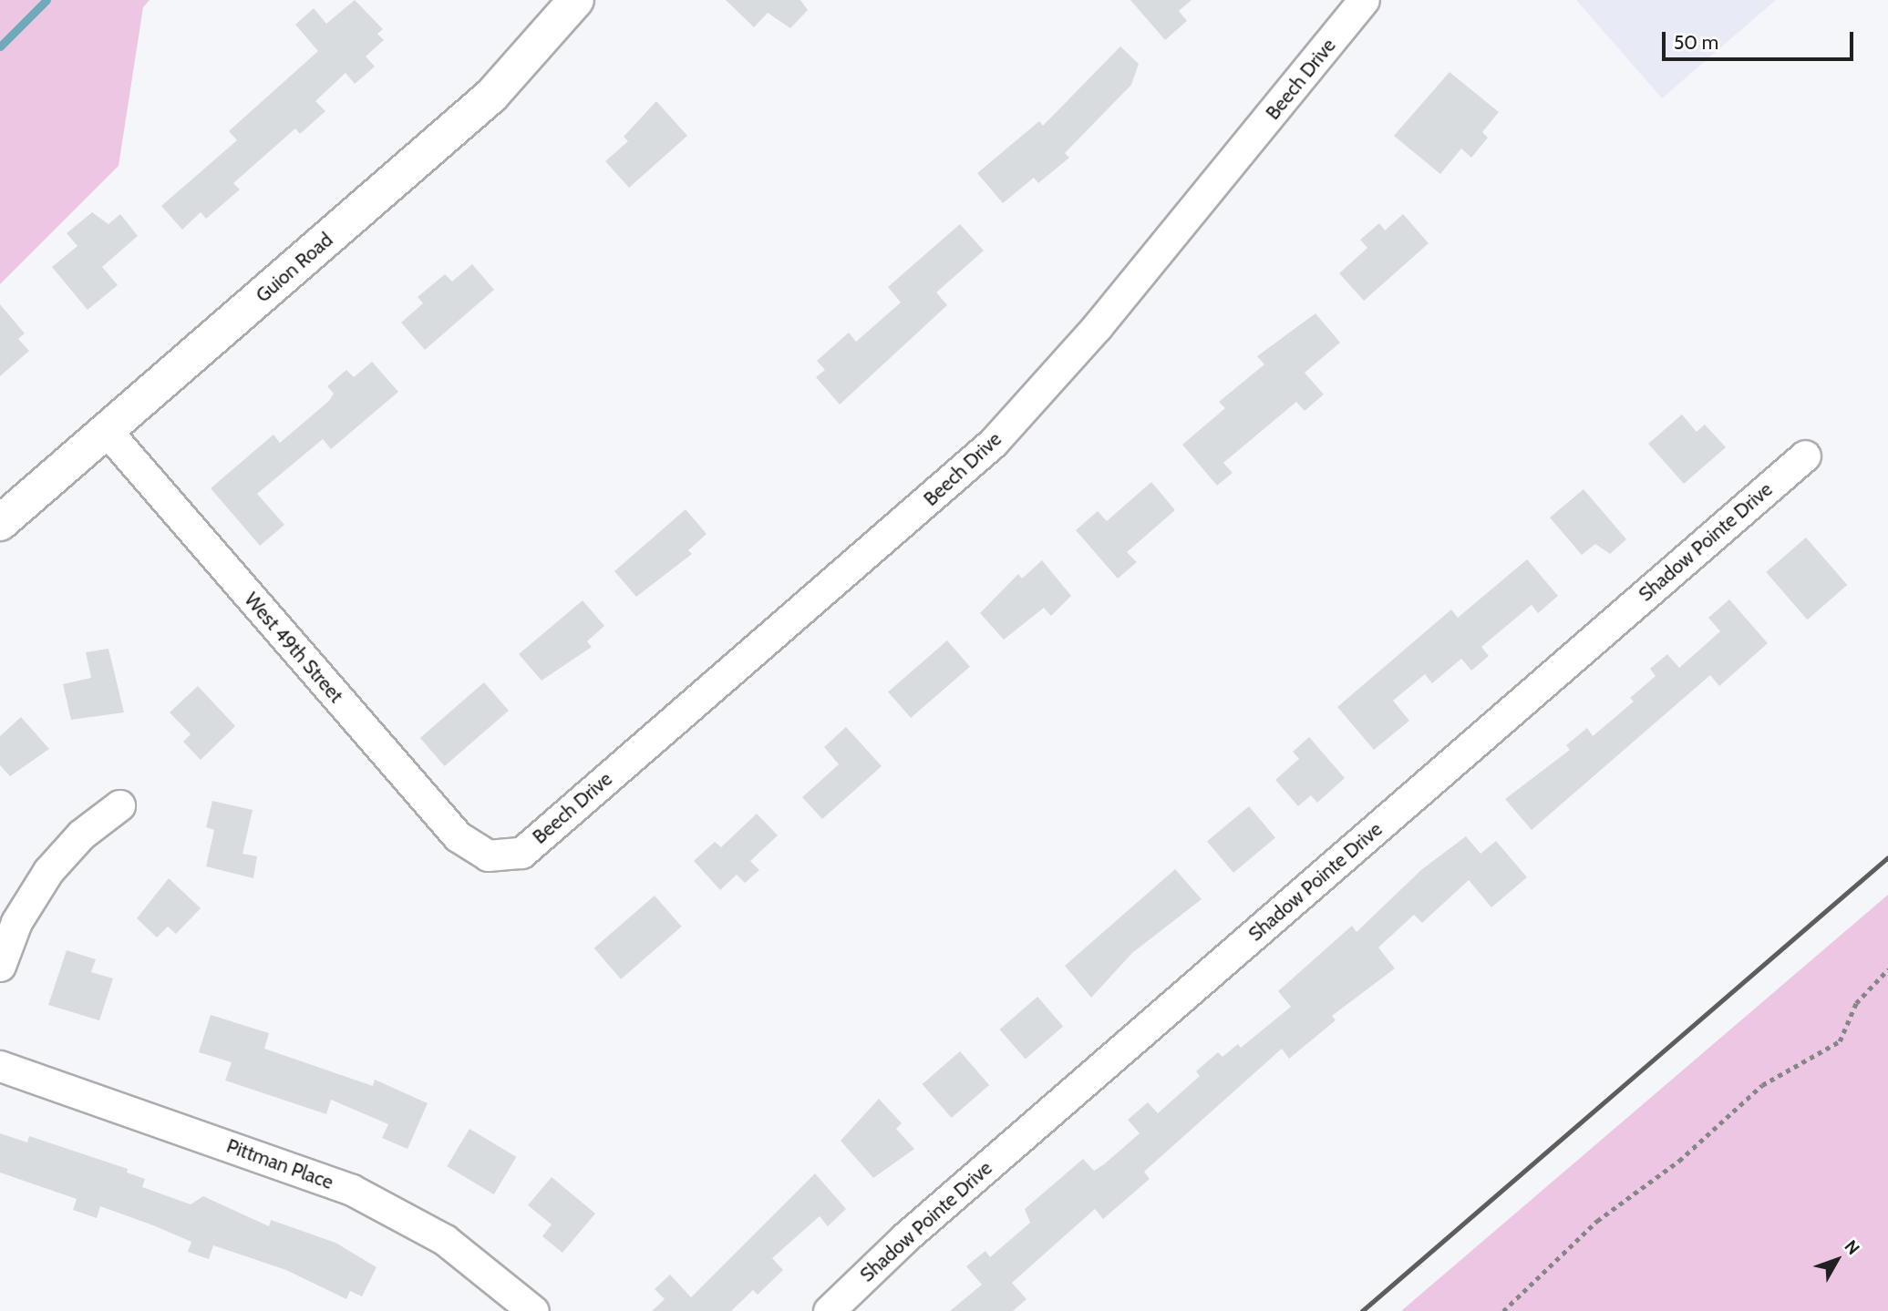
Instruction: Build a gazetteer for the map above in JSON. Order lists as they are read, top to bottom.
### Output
{
  "streets": {
    "street": [
      "Beech Drive",
      "Guion Road",
      "Shadow Pointe Drive",
      "West 49th Street",
      "Pittman Place"
    ]
  },
  "crossings": [
    ["Beech Drive", "West 49th Street"],
    ["Guion Road", "West 49th Street"]
  ],
  "scale_bar": "50 m",
  "north": "top right"
}
